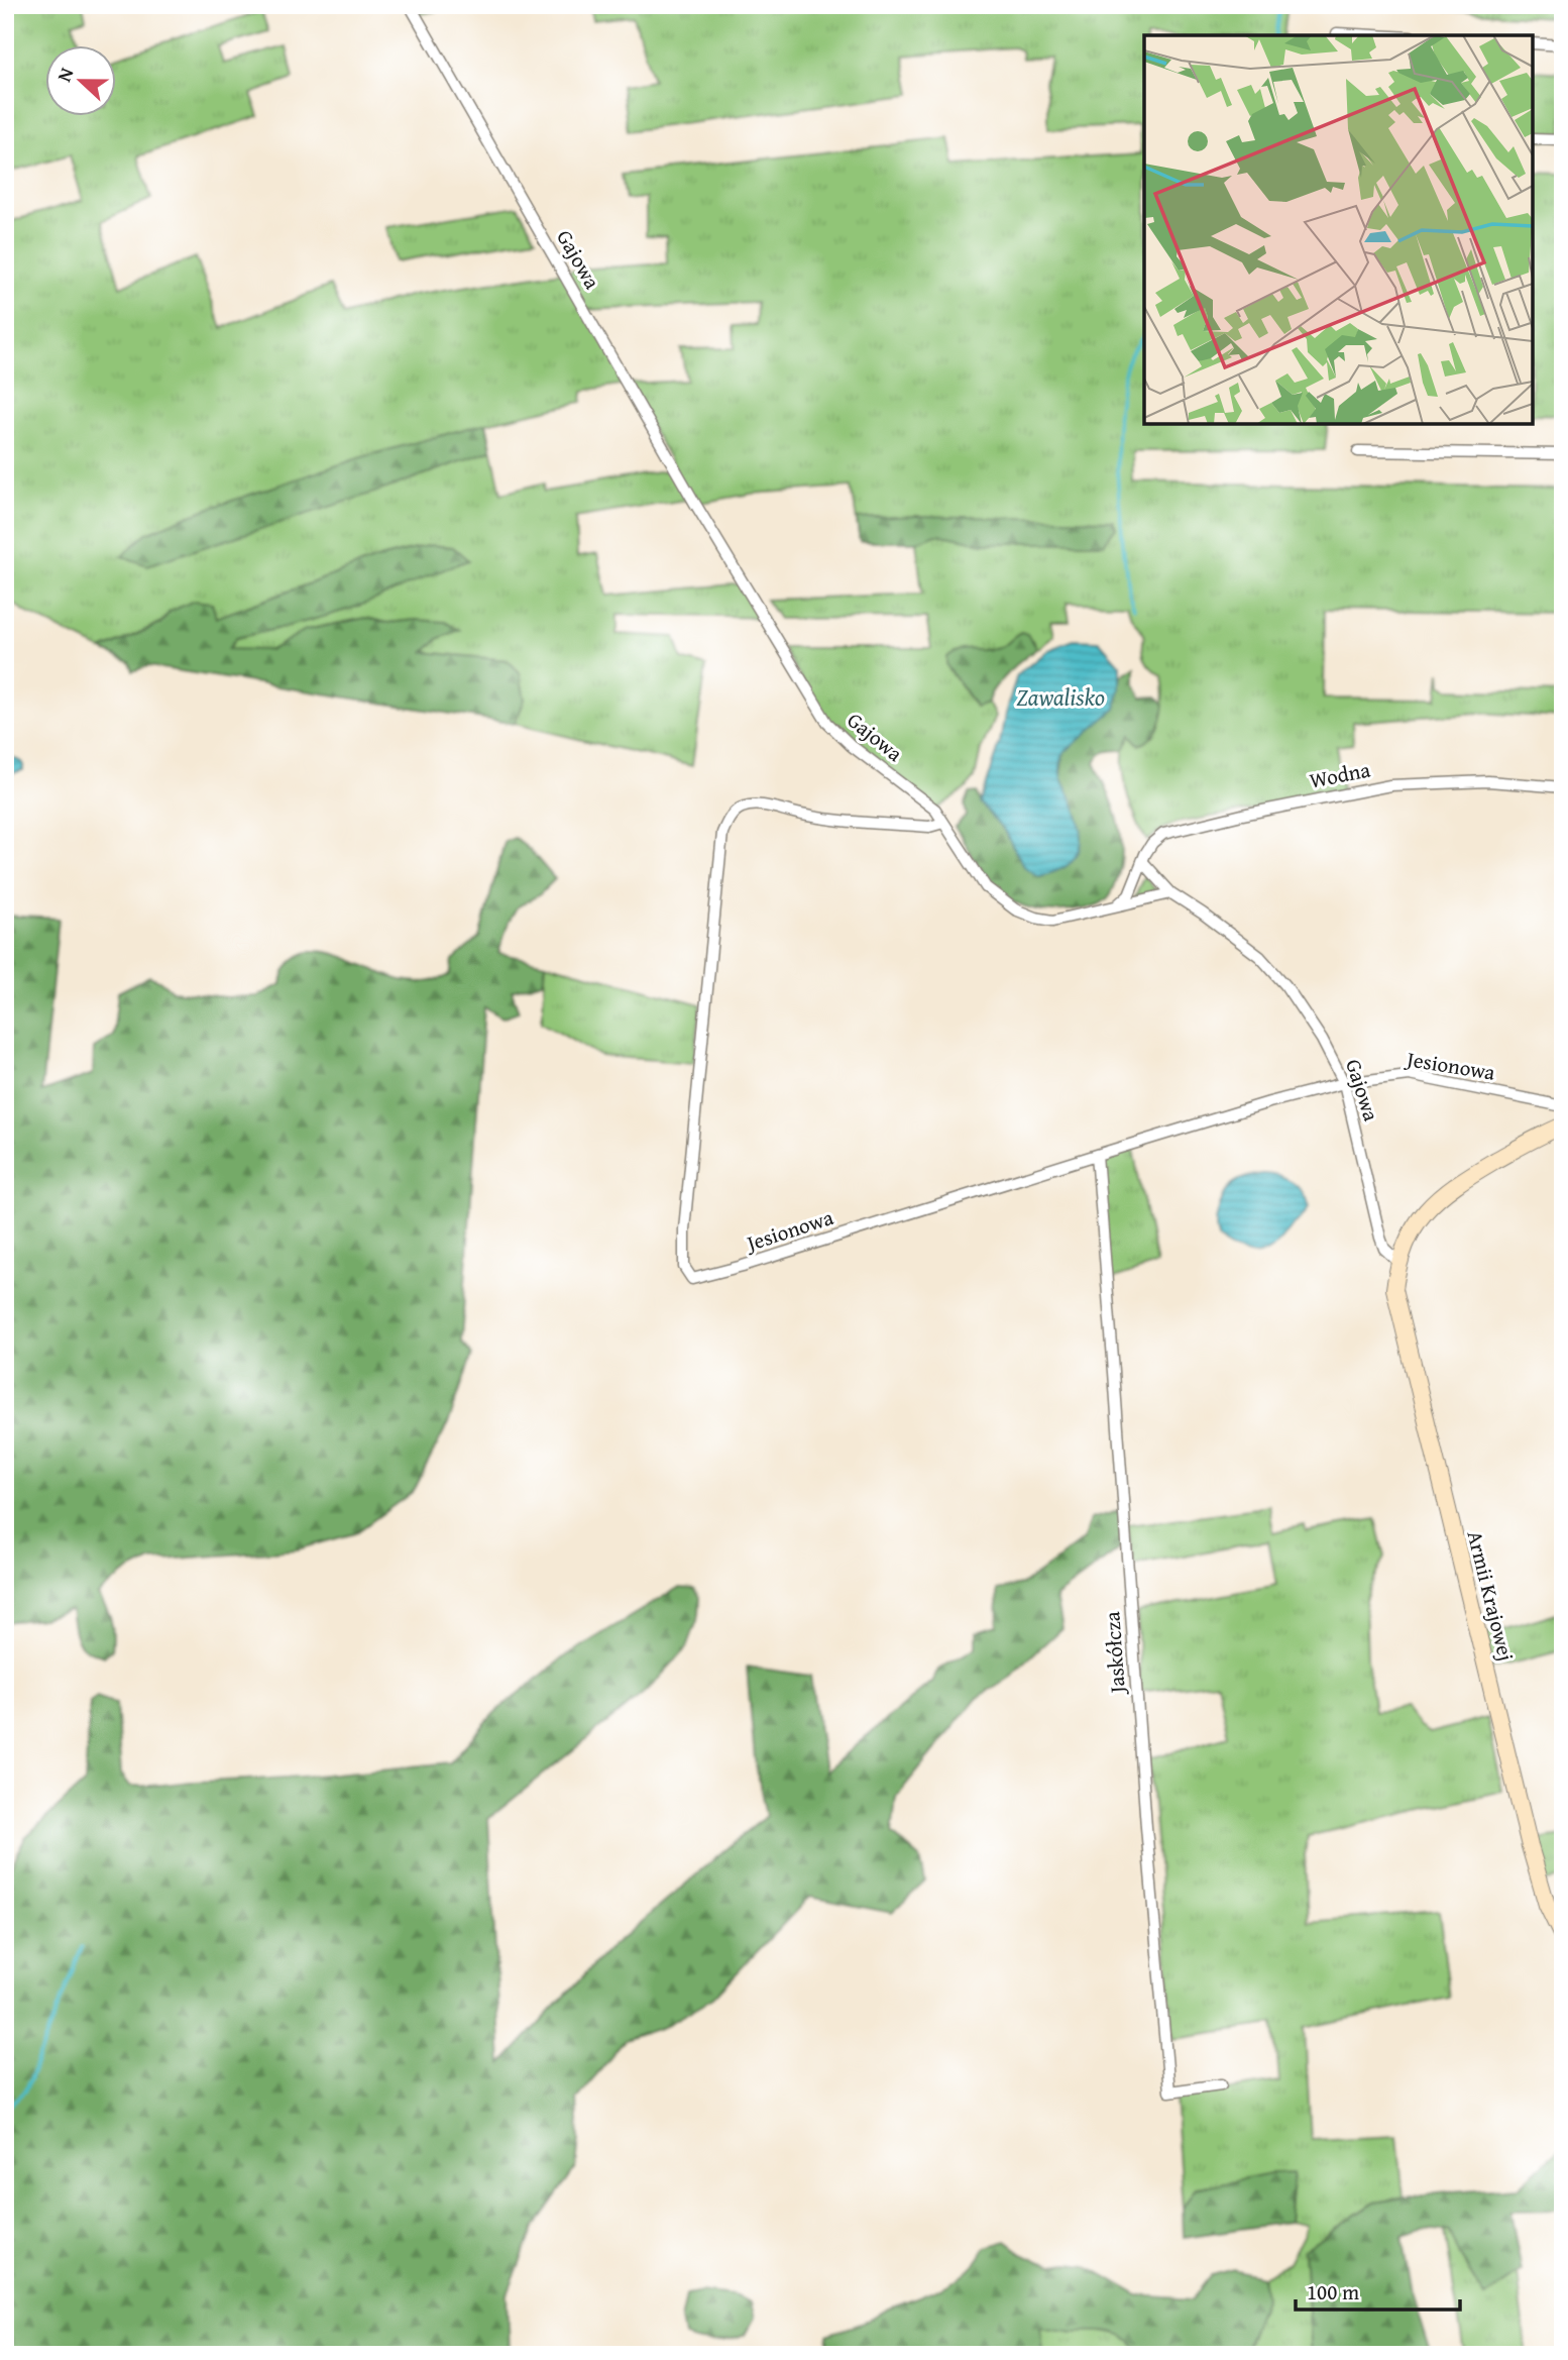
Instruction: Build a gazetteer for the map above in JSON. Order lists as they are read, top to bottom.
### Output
{
  "streets": {
    "street": [
      "Gajowa",
      "Wodna",
      "Jesionowa",
      "Armii Krajowej",
      "Jaskółcza"
    ]
  },
  "crossings": [
    ["Gajowa", "Wodna"],
    ["Gajowa", "Jesionowa"],
    ["Gajowa", "Armii Krajowej"],
    ["Jesionowa", "Jaskółcza"]
  ],
  "water": ["Zawalisko"],
  "scale_bar": "100 m",
  "north": "left"
}
